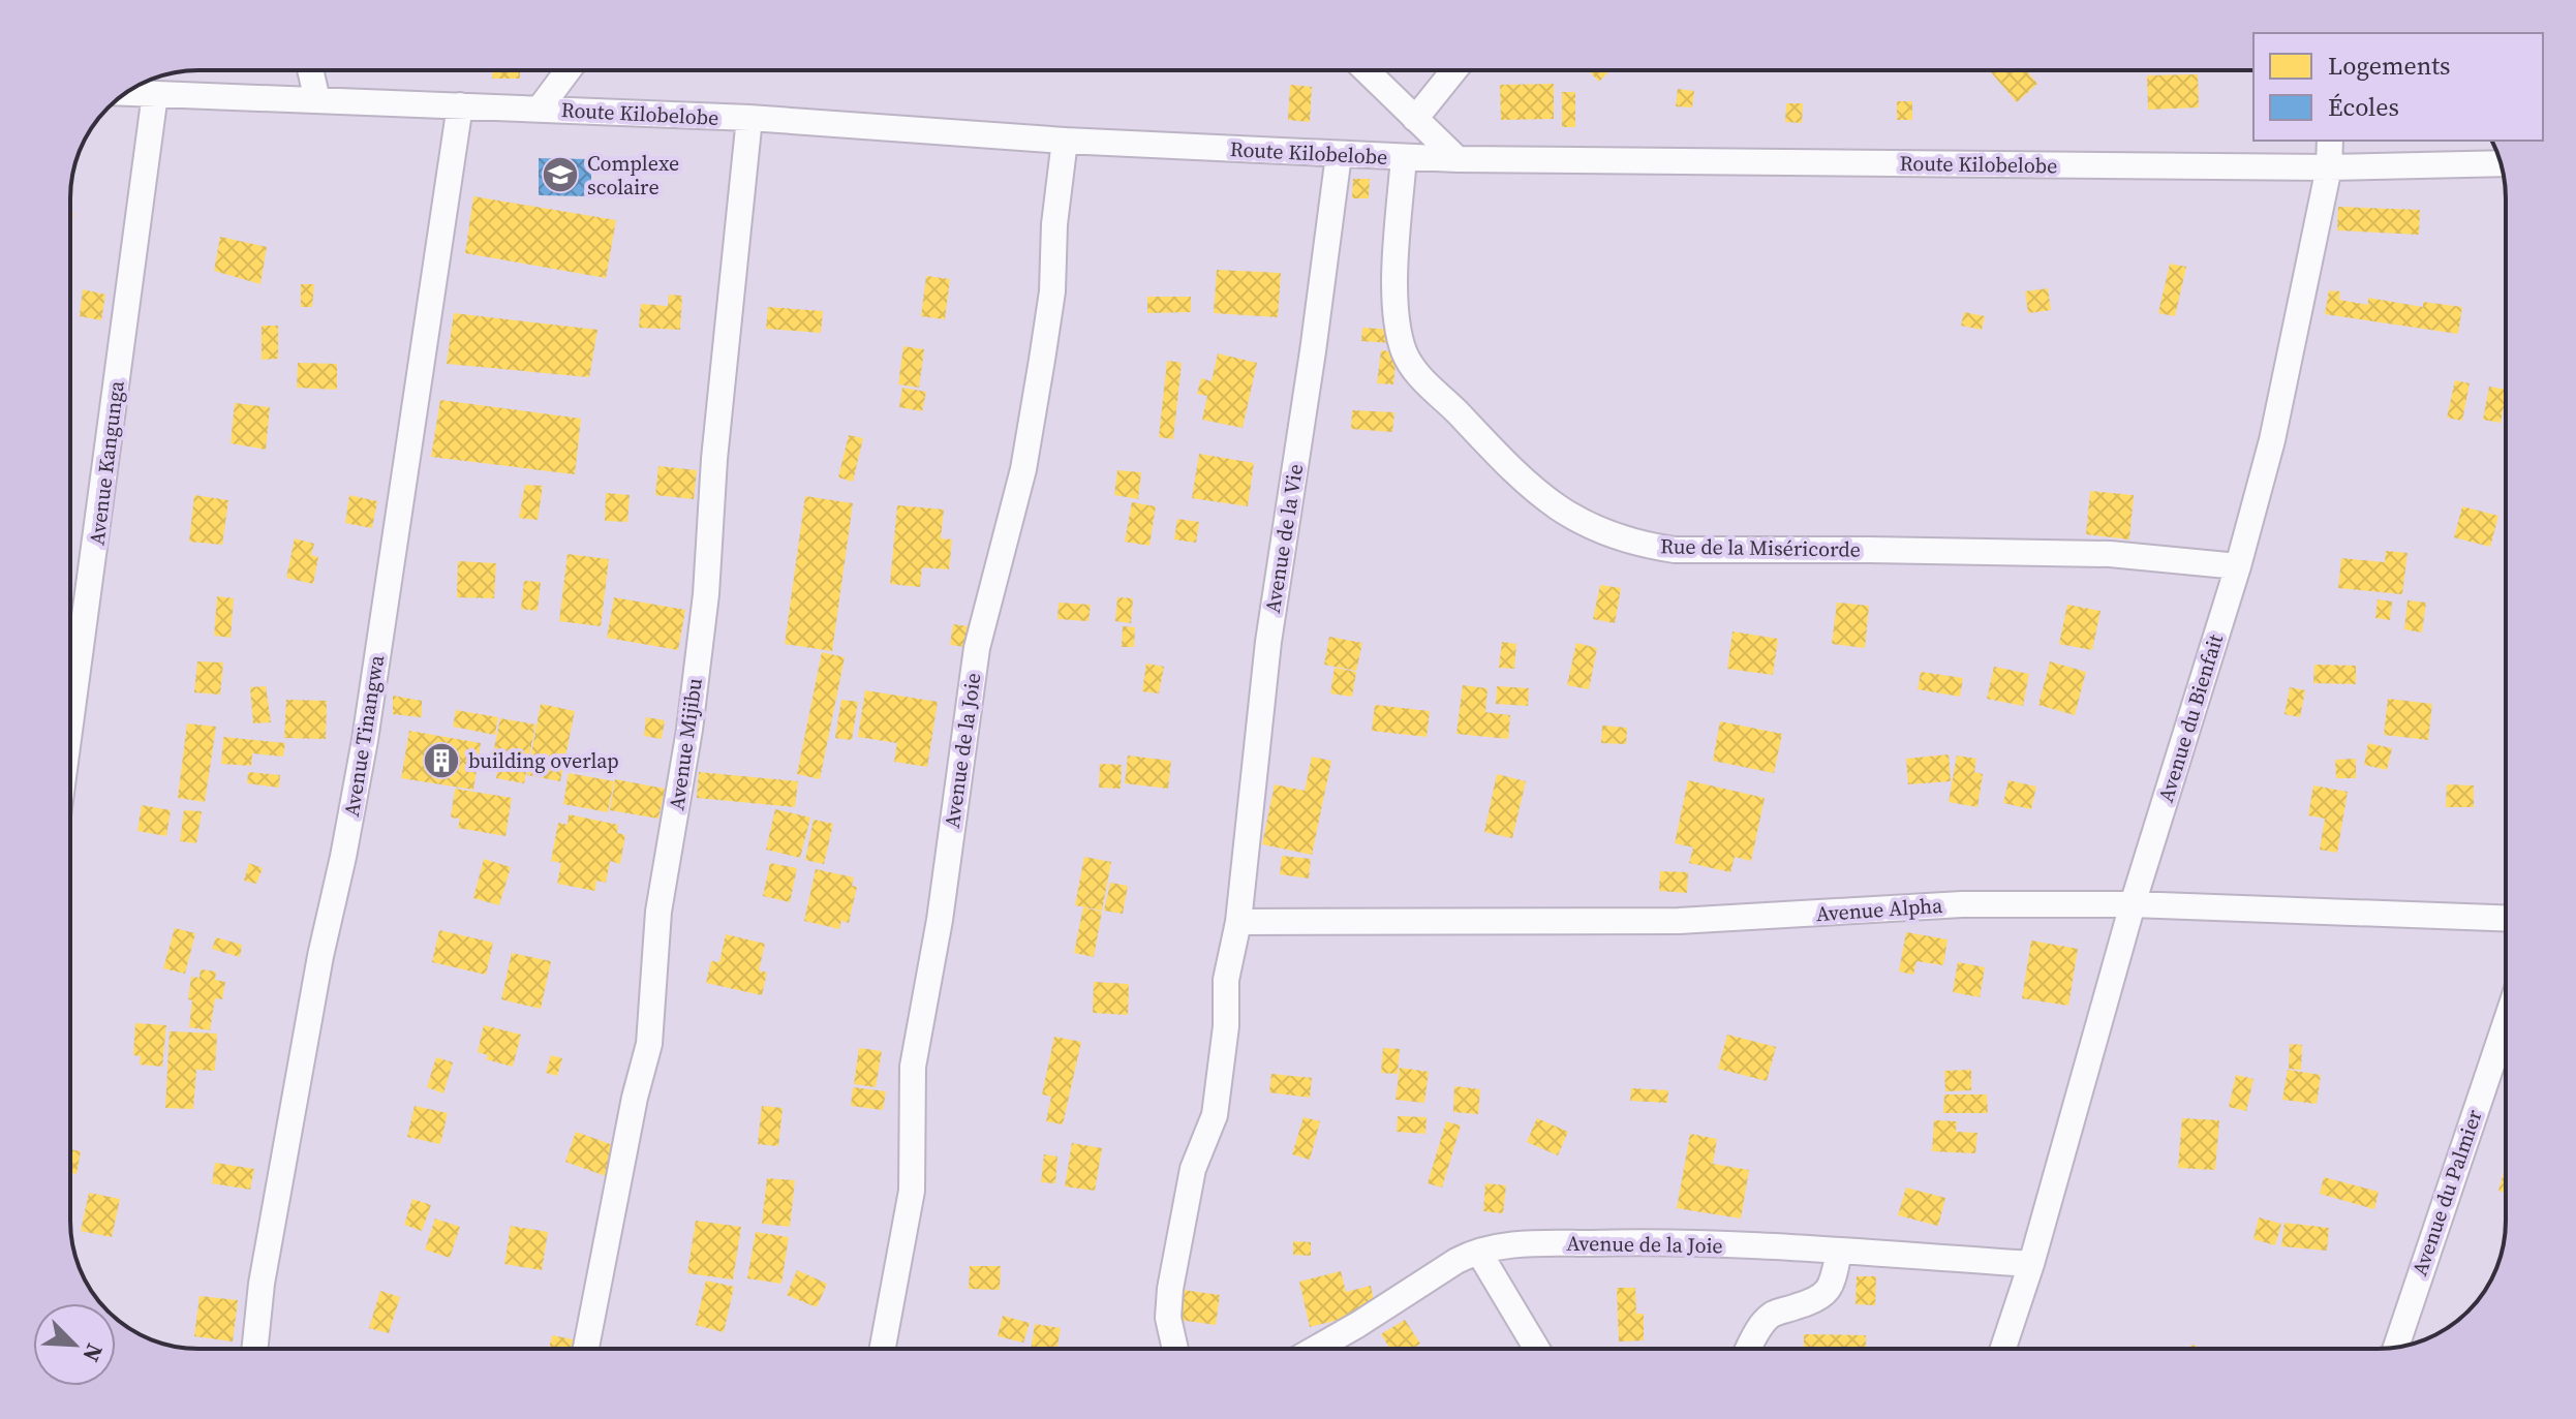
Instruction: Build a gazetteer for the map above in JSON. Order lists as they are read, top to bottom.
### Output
{
  "streets": {
    "street": [
      "Route Kilobelobe",
      "Avenue Kangunga",
      "Avenue de la Vie",
      "Rue de la Miséricorde",
      "Avenue du Bienfait",
      "Avenue Tinangwa",
      "Avenue Mijibu",
      "Avenue de la Joie",
      "Avenue Alpha",
      "Avenue du Palmier"
    ]
  },
  "crossings": [
    ["Route Kilobelobe", "Avenue Kangunga"],
    ["Route Kilobelobe", "Avenue de la Vie"],
    ["Route Kilobelobe", "Rue de la Miséricorde"],
    ["Route Kilobelobe", "Avenue du Bienfait"],
    ["Route Kilobelobe", "Avenue Tinangwa"],
    ["Route Kilobelobe", "Avenue Mijibu"],
    ["Route Kilobelobe", "Avenue de la Joie"],
    ["Avenue de la Vie", "Avenue Alpha"],
    ["Rue de la Miséricorde", "Avenue du Bienfait"],
    ["Avenue du Bienfait", "Avenue de la Joie"],
    ["Avenue du Bienfait", "Avenue Alpha"]
  ],
  "places": {
    "school or university": ["Complexe scolaire"],
    "building": ["building overlap"]
  },
  "legend": ["Logements", "Écoles"],
  "north": "bottom right"
}
